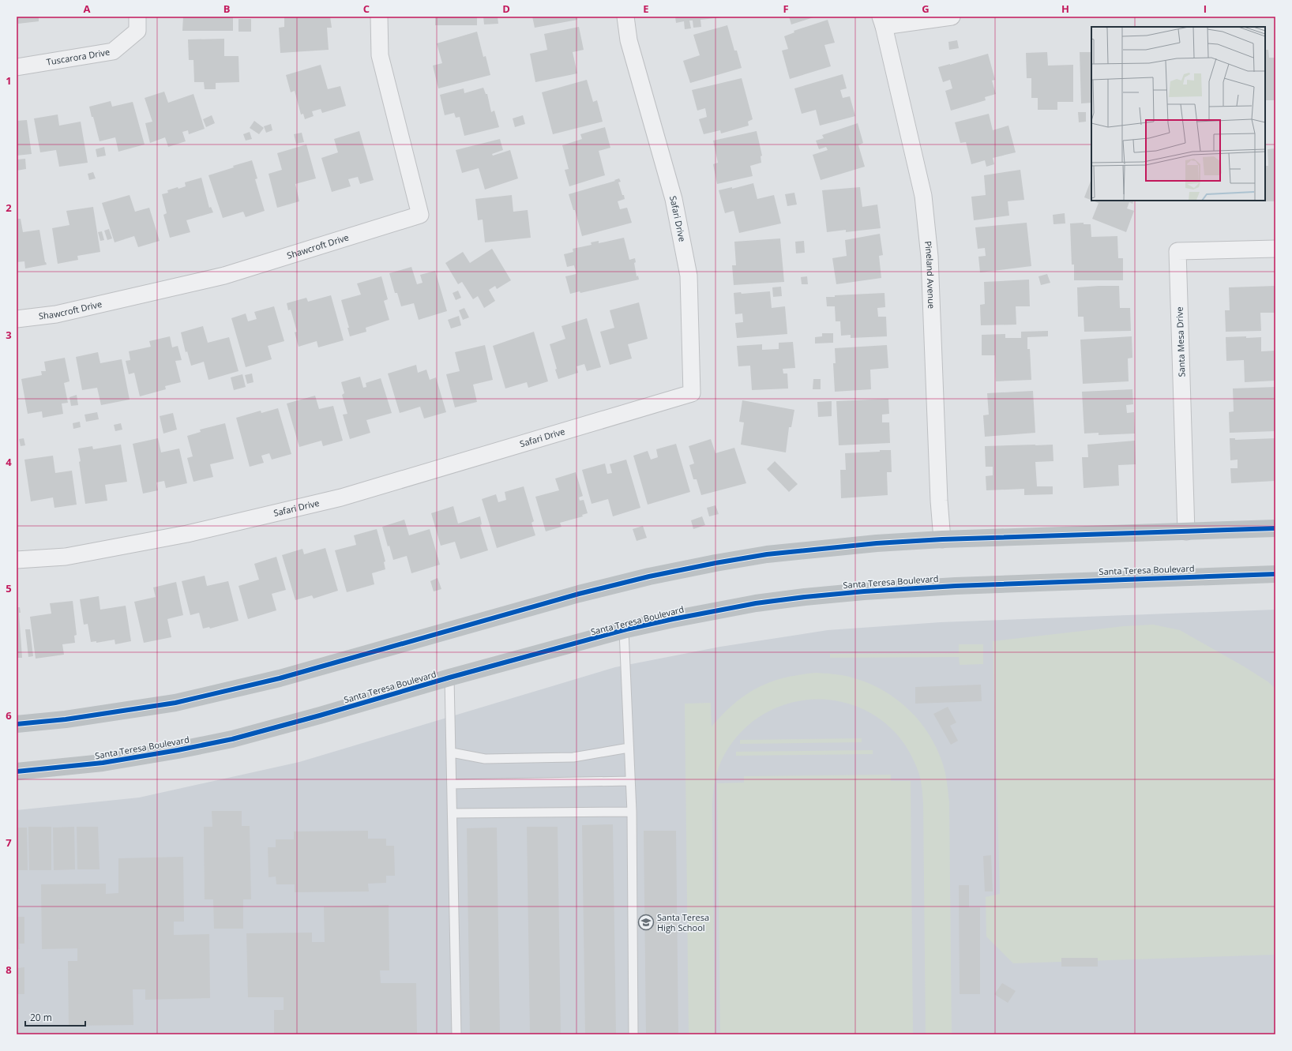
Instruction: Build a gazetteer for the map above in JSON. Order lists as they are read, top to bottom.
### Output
{
  "streets": {
    "main road": ["Santa Teresa Boulevard"],
    "street": [
      "Tuscarora Drive",
      "Safari Drive",
      "Shawcroft Drive",
      "Pineland Avenue",
      "Santa Mesa Drive"
    ]
  },
  "places": {
    "school or university": ["Santa Teresa High School"]
  },
  "scale_bar": "20 m",
  "grid": {
    "columns": [
      "A",
      "B",
      "C",
      "D",
      "E",
      "F",
      "G",
      "H",
      "I"
    ],
    "rows": [
      "1",
      "2",
      "3",
      "4",
      "5",
      "6",
      "7",
      "8"
    ]
  }
}
